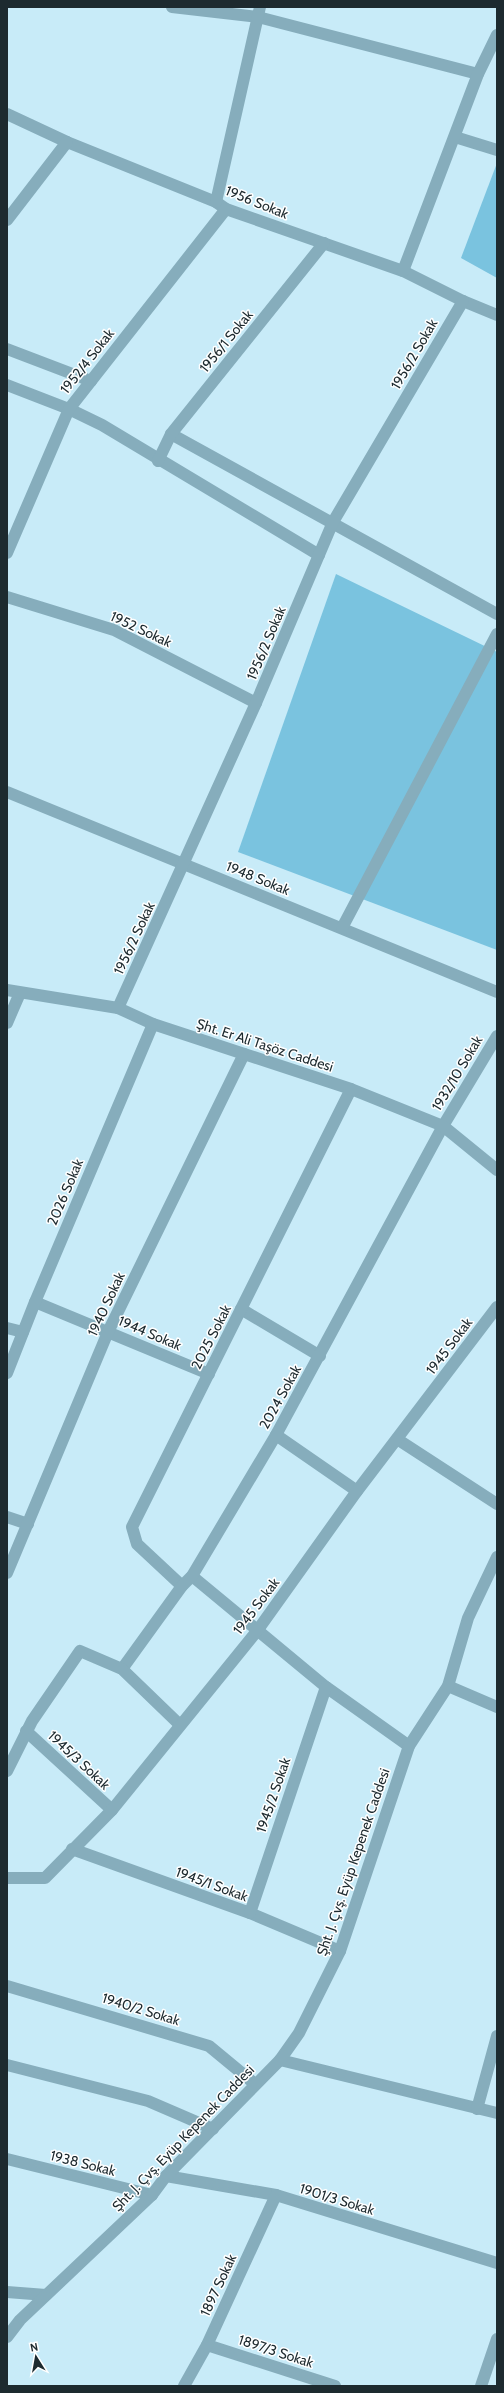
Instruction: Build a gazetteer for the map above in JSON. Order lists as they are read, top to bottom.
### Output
{
  "streets": {
    "street": [
      "1956 Sokak",
      "1956/1 Sokak",
      "1956/2 Sokak",
      "1952/4 Sokak",
      "1952 Sokak",
      "1948 Sokak",
      "Şht. Er Ali Taşöz Caddesi",
      "1932/10 Sokak",
      "2026 Sokak",
      "1940 Sokak",
      "1944 Sokak",
      "2025 Sokak",
      "1945 Sokak",
      "2024 Sokak",
      "1945/3 Sokak",
      "1945/2 Sokak",
      "Şht. J. Çvş. Eyüp Kepenek Caddesi",
      "1945/1 Sokak",
      "1940/2 Sokak",
      "1938 Sokak",
      "1901/3 Sokak",
      "1897 Sokak",
      "1897/3 Sokak"
    ]
  },
  "crossings": [
    ["1956 Sokak", "1956/1 Sokak"],
    ["1956 Sokak", "1956/2 Sokak"],
    ["1956 Sokak", "1952/4 Sokak"],
    ["1956/2 Sokak", "1952 Sokak"],
    ["1956/2 Sokak", "1948 Sokak"],
    ["1956/2 Sokak", "Şht. Er Ali Taşöz Caddesi"],
    ["Şht. Er Ali Taşöz Caddesi", "1932/10 Sokak"],
    ["Şht. Er Ali Taşöz Caddesi", "2026 Sokak"],
    ["Şht. Er Ali Taşöz Caddesi", "1940 Sokak"],
    ["Şht. Er Ali Taşöz Caddesi", "2025 Sokak"],
    ["Şht. Er Ali Taşöz Caddesi", "2024 Sokak"],
    ["1932/10 Sokak", "2024 Sokak"],
    ["2026 Sokak", "1944 Sokak"],
    ["1940 Sokak", "1944 Sokak"],
    ["1944 Sokak", "2025 Sokak"],
    ["2025 Sokak", "2024 Sokak"],
    ["1945 Sokak", "1945/3 Sokak"],
    ["1945 Sokak", "1945/1 Sokak"],
    ["1945/2 Sokak", "1945/1 Sokak"],
    ["Şht. J. Çvş. Eyüp Kepenek Caddesi", "1945/1 Sokak"],
    ["Şht. J. Çvş. Eyüp Kepenek Caddesi", "1940/2 Sokak"],
    ["Şht. J. Çvş. Eyüp Kepenek Caddesi", "1938 Sokak"],
    ["Şht. J. Çvş. Eyüp Kepenek Caddesi", "1901/3 Sokak"],
    ["1901/3 Sokak", "1897 Sokak"],
    ["1897 Sokak", "1897/3 Sokak"]
  ],
  "north": "top"
}
